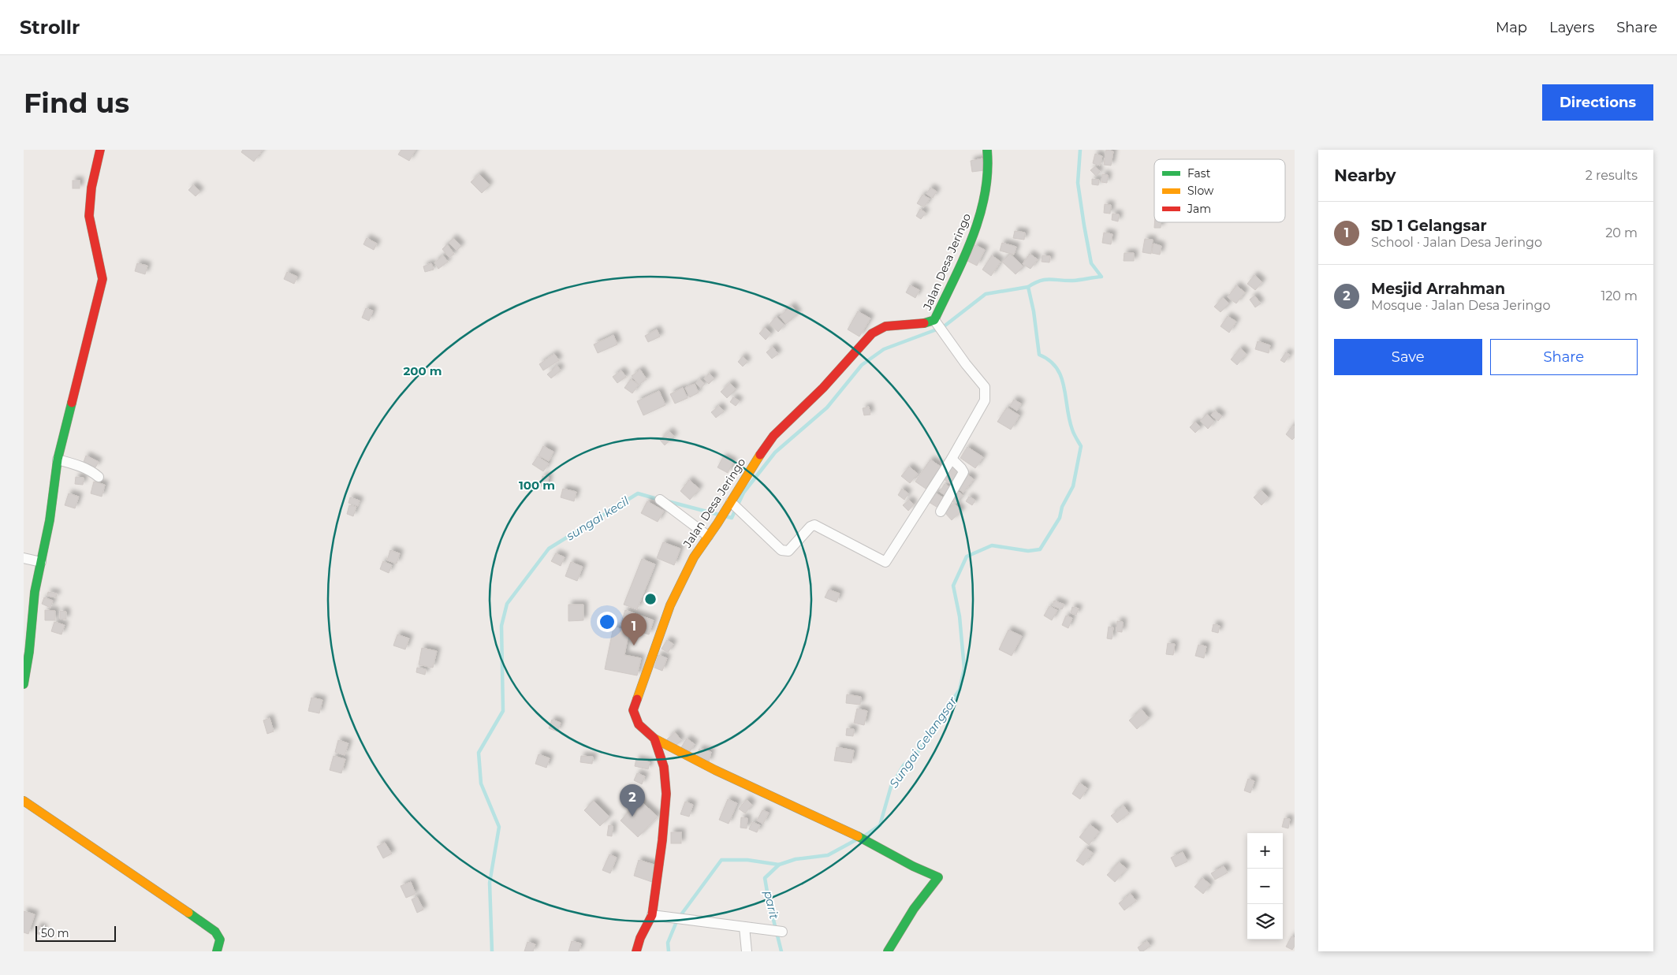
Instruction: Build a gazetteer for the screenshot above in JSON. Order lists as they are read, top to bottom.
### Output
{
  "streets": {
    "street": ["Jalan Desa Jeringo"]
  },
  "water": ["sungai kecil", "Sungai Gelangsar", "parit"],
  "legend": ["Fast", "Slow", "Jam"],
  "scale_bar": "50 m",
  "page": {
    "header": "Strollr",
    "nav": ["Map", "Layers", "Share"],
    "buttons": [
      "Directions",
      ["Save", "Share"]
    ],
    "title": "Find us",
    "heading": ["Nearby", "2 results"],
    "list": [
      {
        "mark": "1",
        "name": "SD 1 Gelangsar",
        "note": "School · Jalan Desa Jeringo",
        "value": "20 m"
      },
      {
        "mark": "2",
        "name": "Mesjid Arrahman",
        "note": "Mosque · Jalan Desa Jeringo",
        "value": "120 m"
      }
    ],
    "pins": ["1", "2"],
    "map_buttons": ["+", "−"],
    "scale": "50 m"
  },
  "rings": ["200 m", "100 m"]
}
